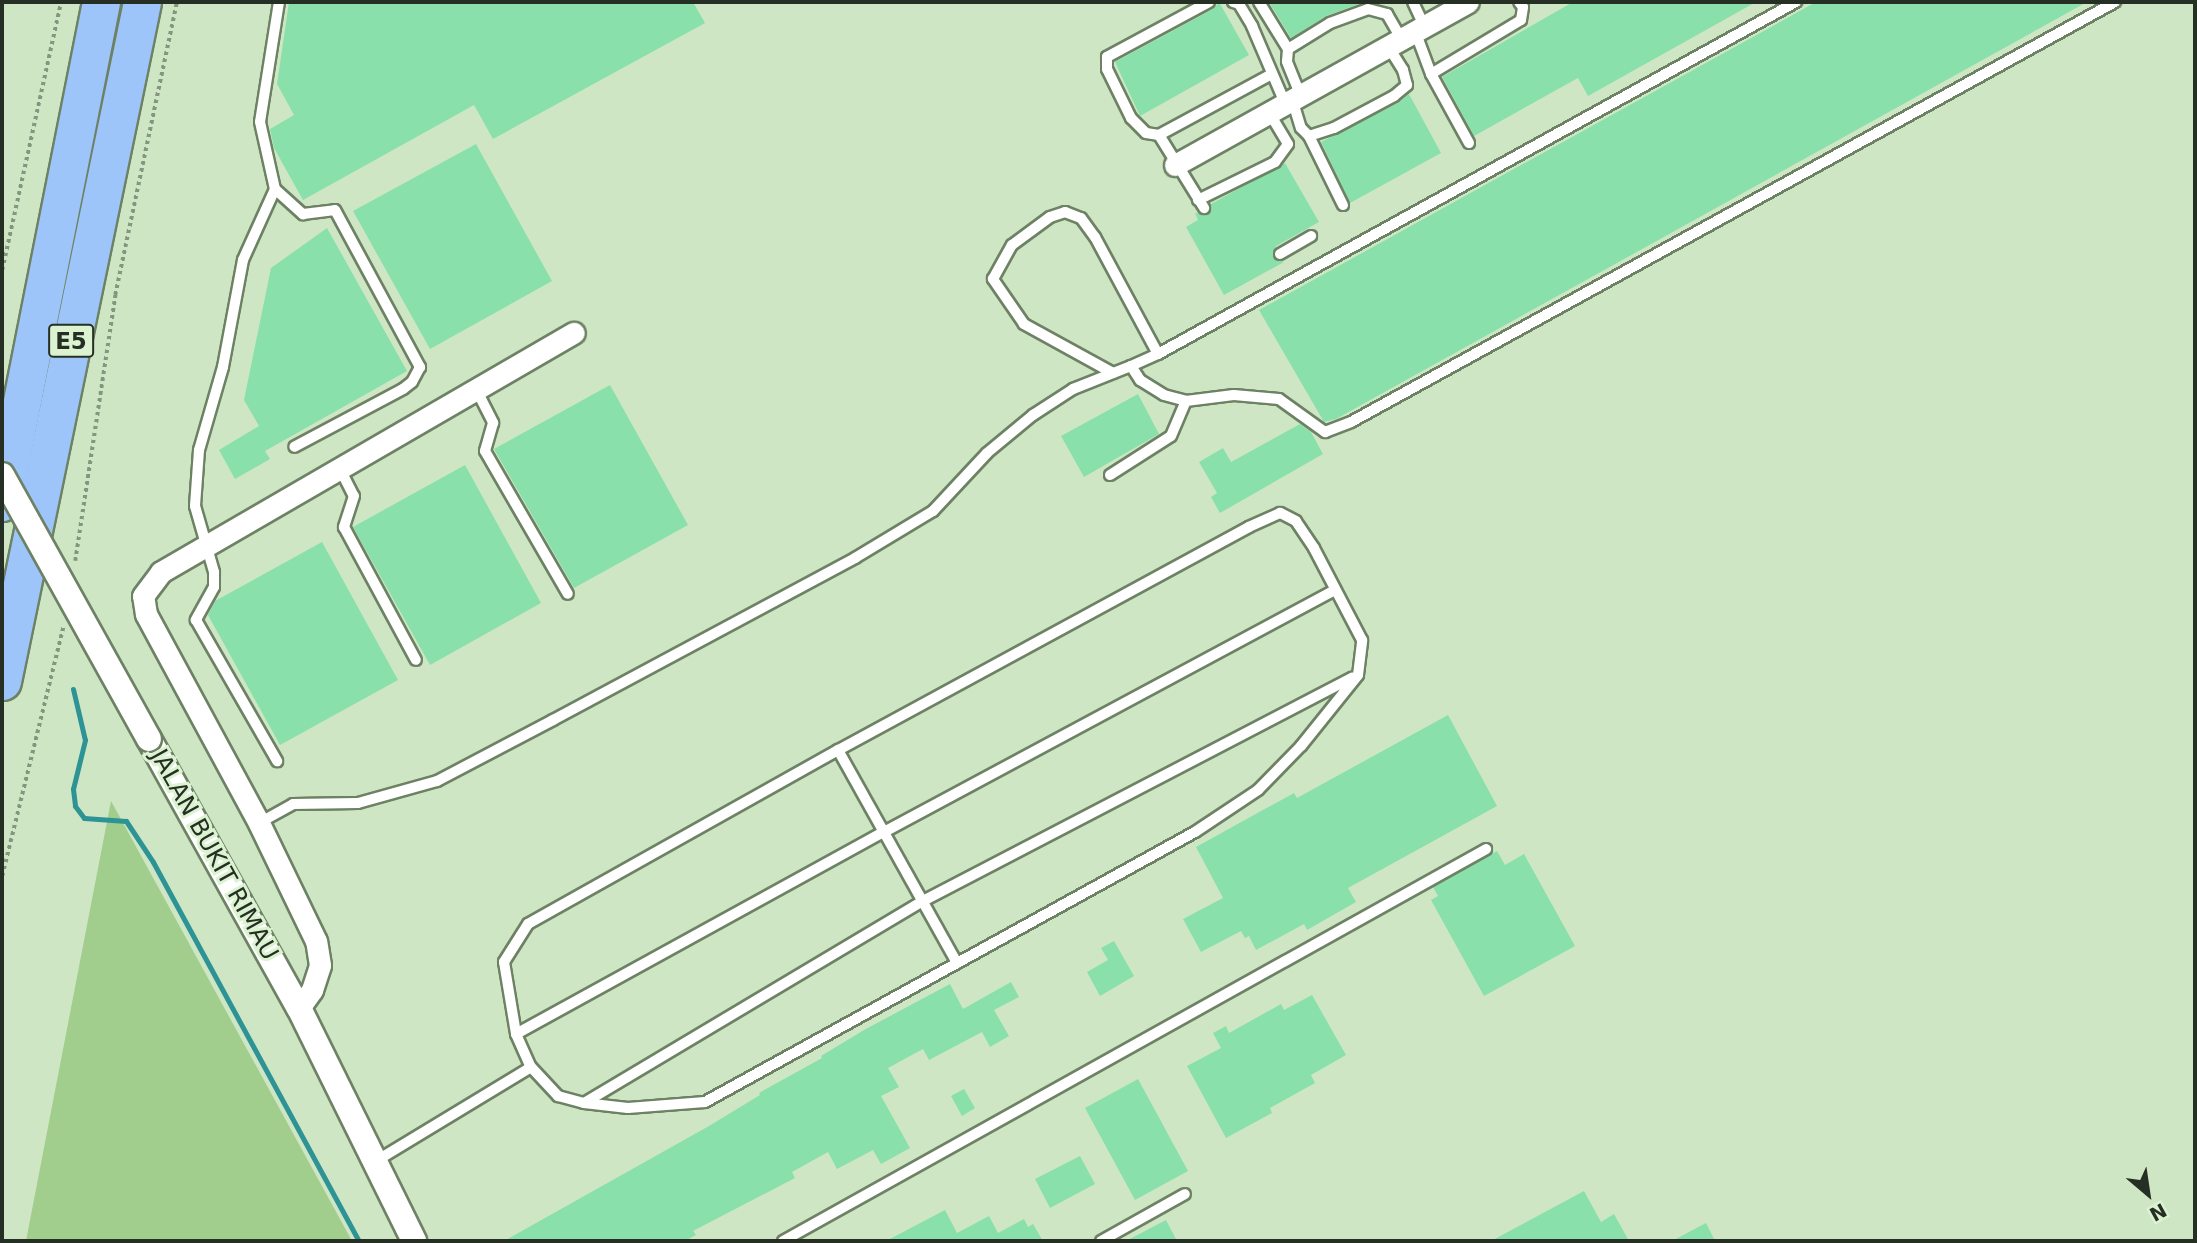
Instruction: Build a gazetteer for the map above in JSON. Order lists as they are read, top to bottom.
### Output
{
  "streets": {
    "highway": ["E5"],
    "street": ["JALAN BUKIT RIMAU"]
  },
  "north": "bottom right"
}
